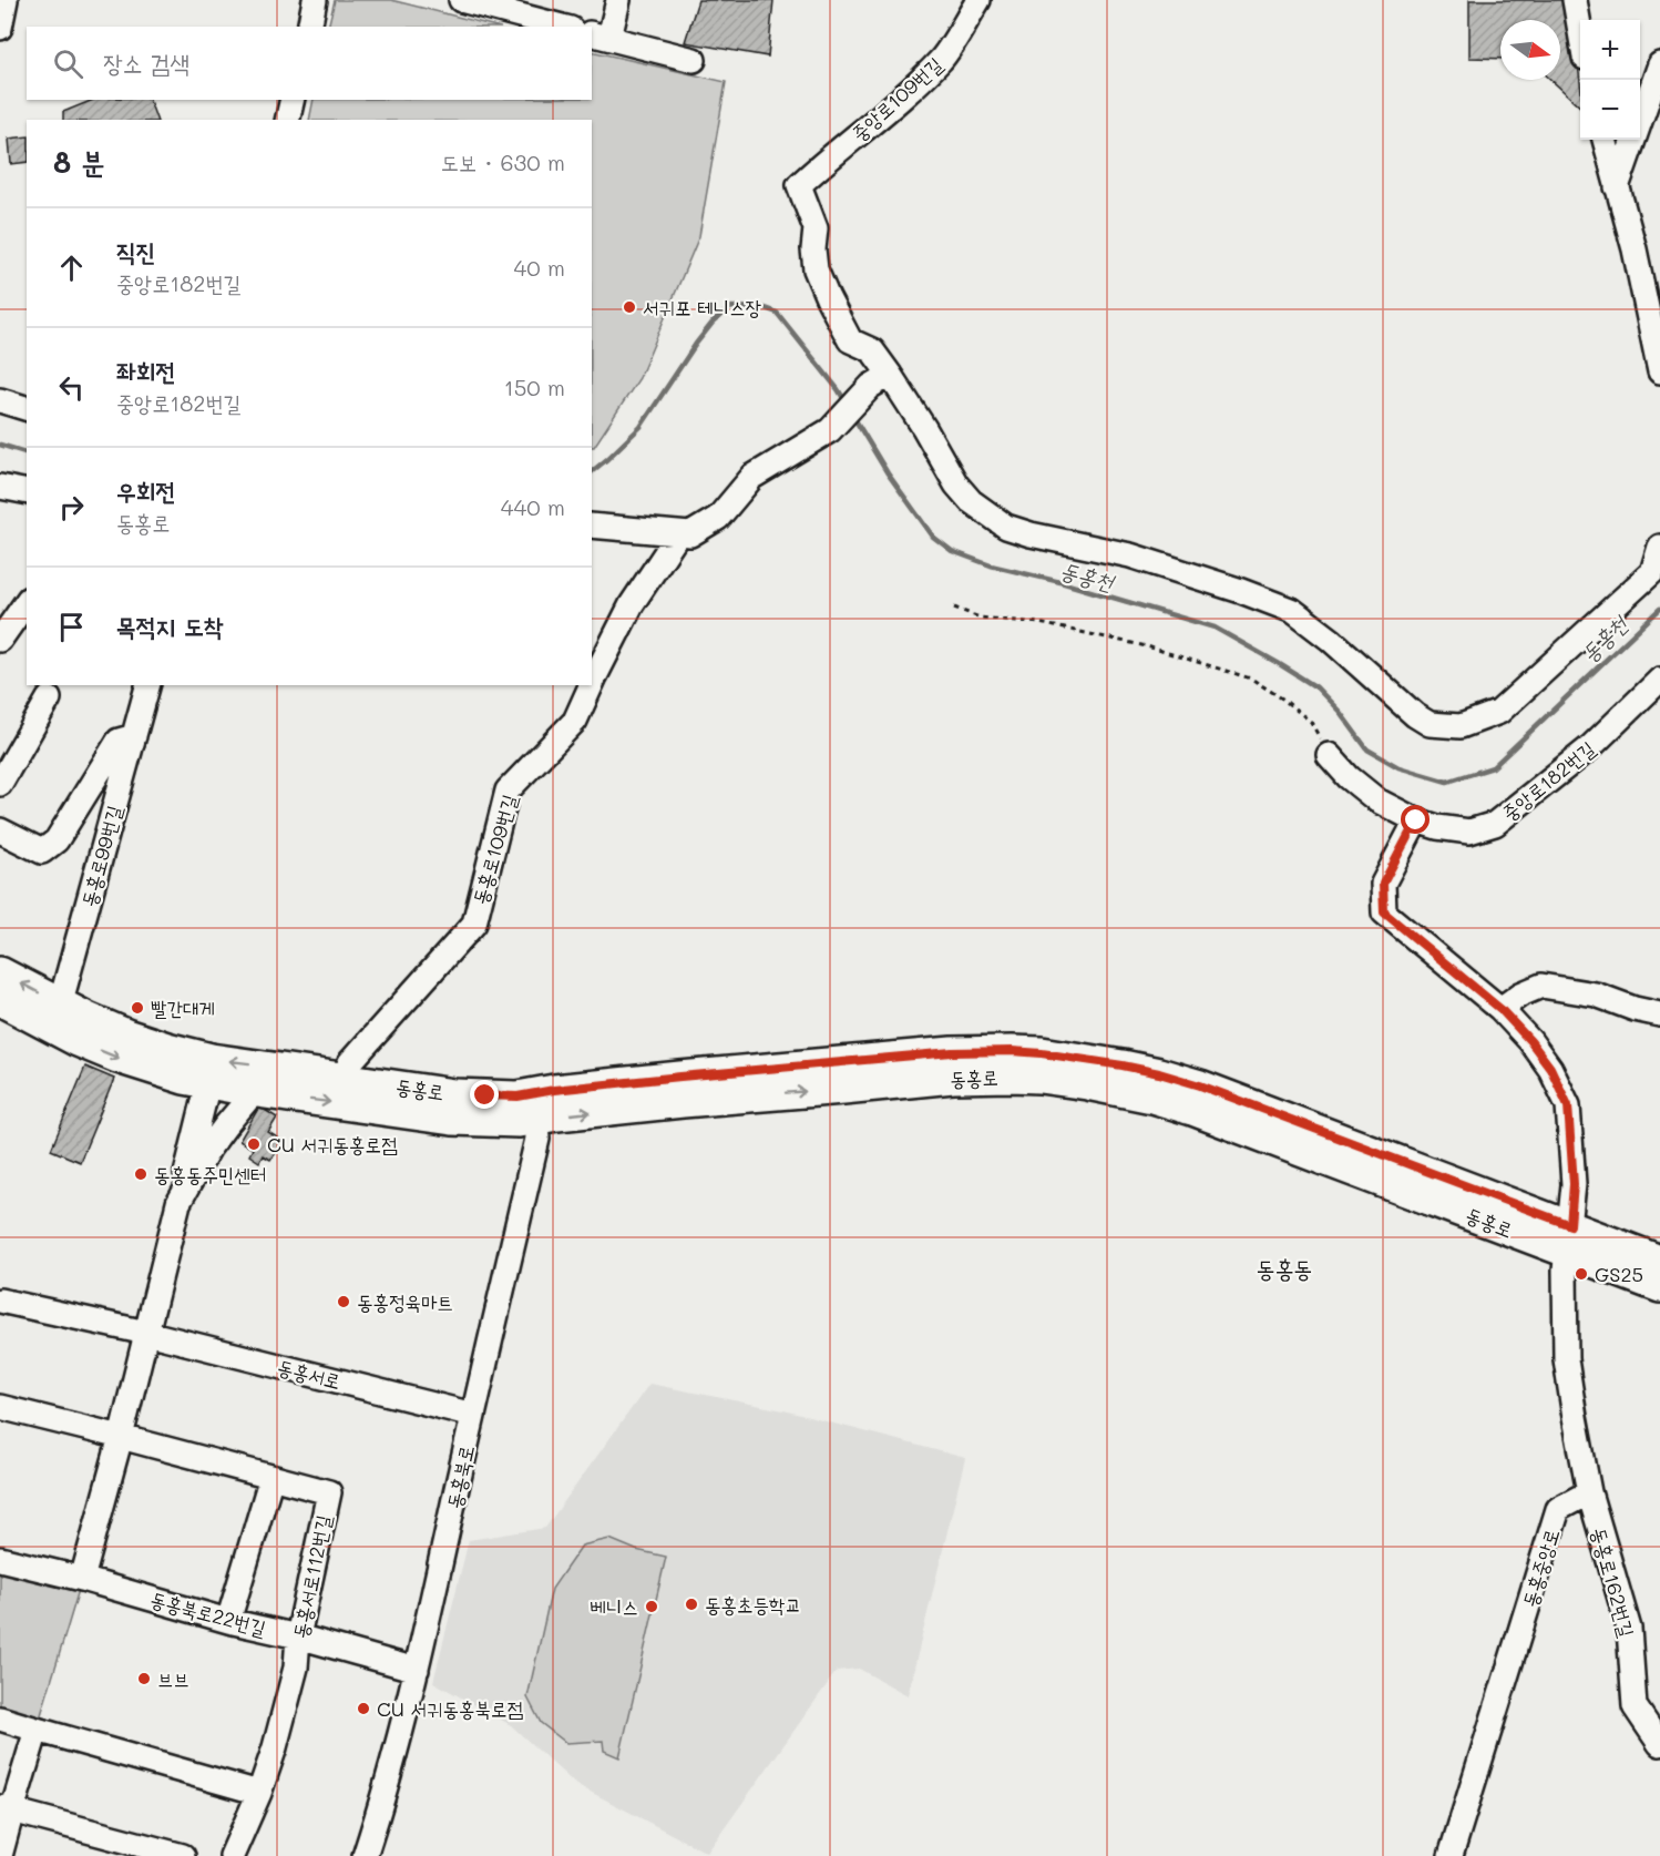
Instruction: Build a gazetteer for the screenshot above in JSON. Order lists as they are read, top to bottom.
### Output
{
  "streets": {
    "main road": ["동홍로"],
    "street": [
      "중앙로109번길",
      "중앙로182번길",
      "동홍로109번길",
      "동홍로99번길",
      "동홍서로",
      "동홍북로",
      "동홍중앙로",
      "동홍서로112번길",
      "동홍로162번길",
      "동홍북로22번길"
    ]
  },
  "crossings": [
    ["동홍로109번길", "동홍로"],
    ["동홍로99번길", "동홍로"],
    ["동홍로", "동홍북로"],
    ["동홍서로", "동홍북로"],
    ["동홍북로", "동홍북로22번길"],
    ["동홍중앙로", "동홍로162번길"],
    ["동홍서로112번길", "동홍북로22번길"]
  ],
  "districts": ["동홍동"],
  "water": ["동홍천"],
  "places": [
    "서귀포 테니스장",
    "빨간대게",
    "CU 서귀동홍로점",
    "동홍동주민센터",
    "GS25",
    "동홍정육마트",
    "동홍초등학교",
    "베니스",
    "브브",
    "CU 서귀동홍북로점"
  ],
  "north": "right",
  "page": {
    "map_buttons": ["+", "−"],
    "search": "장소 검색",
    "heading": ["8 분", "도보 · 630 m"],
    "list": [
      ["직진", "중앙로182번길", "40 m"],
      ["좌회전", "중앙로182번길", "150 m"],
      ["우회전", "동홍로", "440 m"],
      "목적지 도착"
    ]
  }
}
